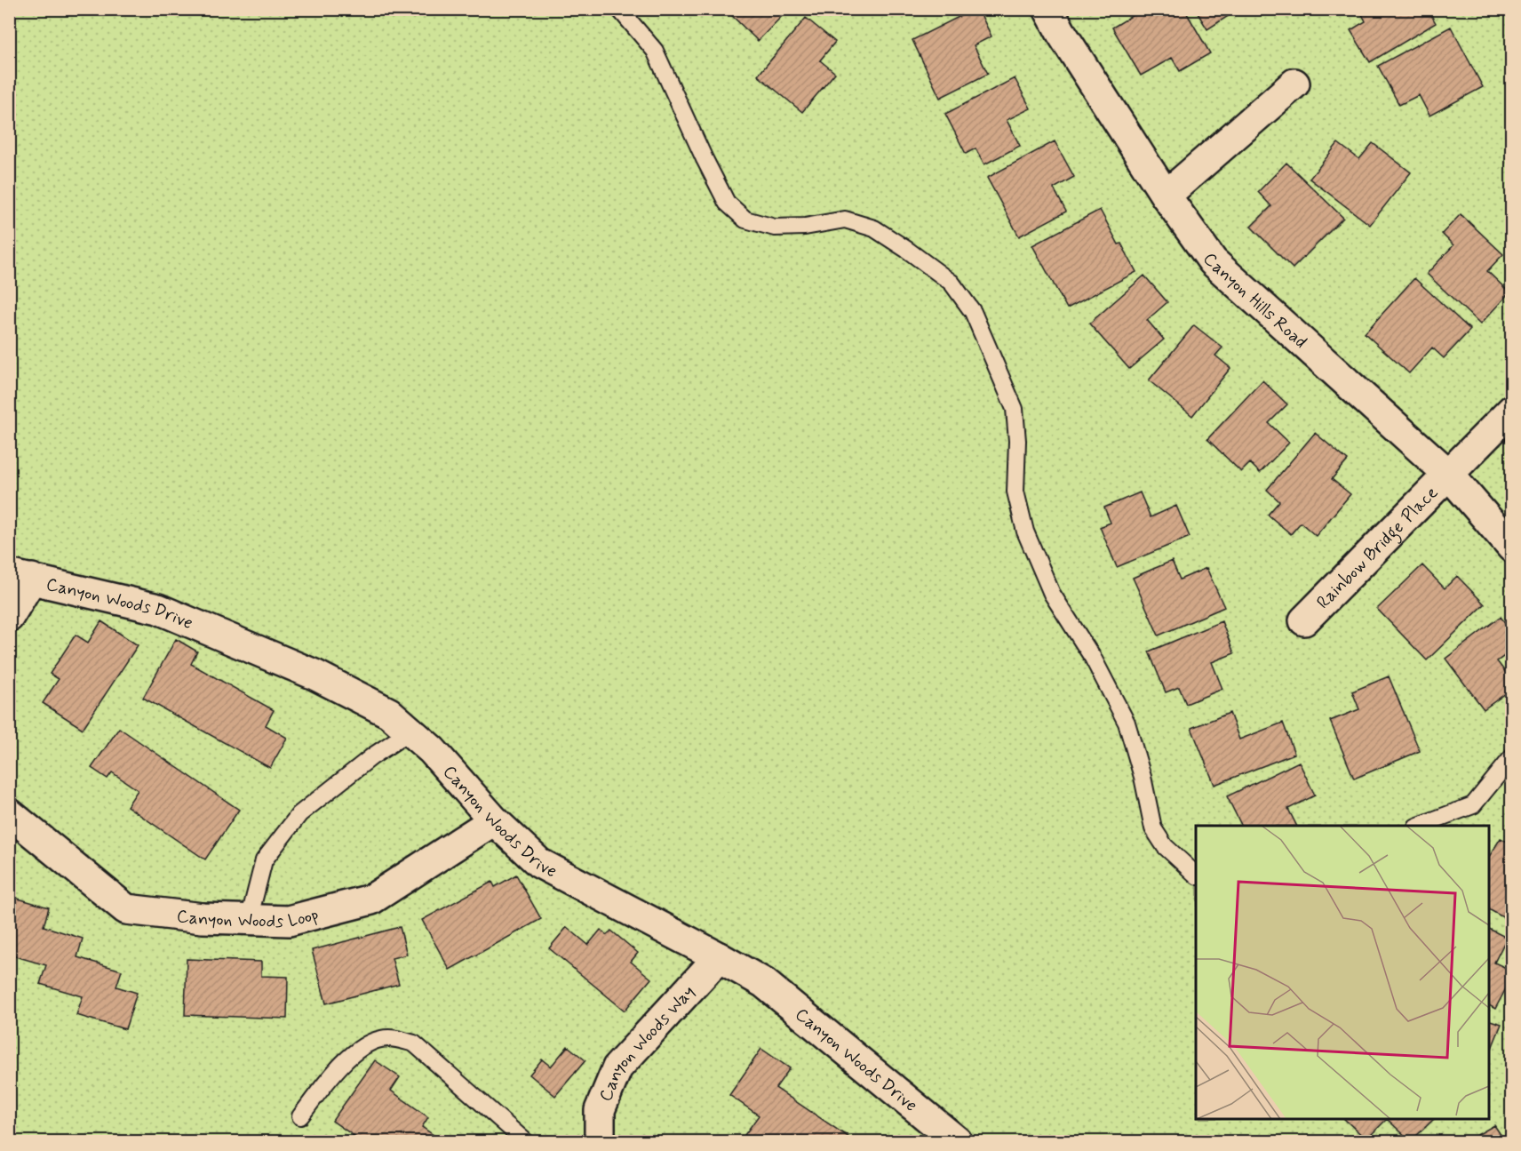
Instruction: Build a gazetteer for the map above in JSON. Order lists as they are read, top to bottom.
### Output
{
  "streets": {
    "street": [
      "Canyon Hills Road",
      "Rainbow Bridge Place",
      "Canyon Woods Drive",
      "Canyon Woods Loop",
      "Canyon Woods Way"
    ]
  },
  "crossings": [
    ["Canyon Hills Road", "Rainbow Bridge Place"],
    ["Canyon Woods Drive", "Canyon Woods Loop"],
    ["Canyon Woods Drive", "Canyon Woods Way"]
  ]
}
